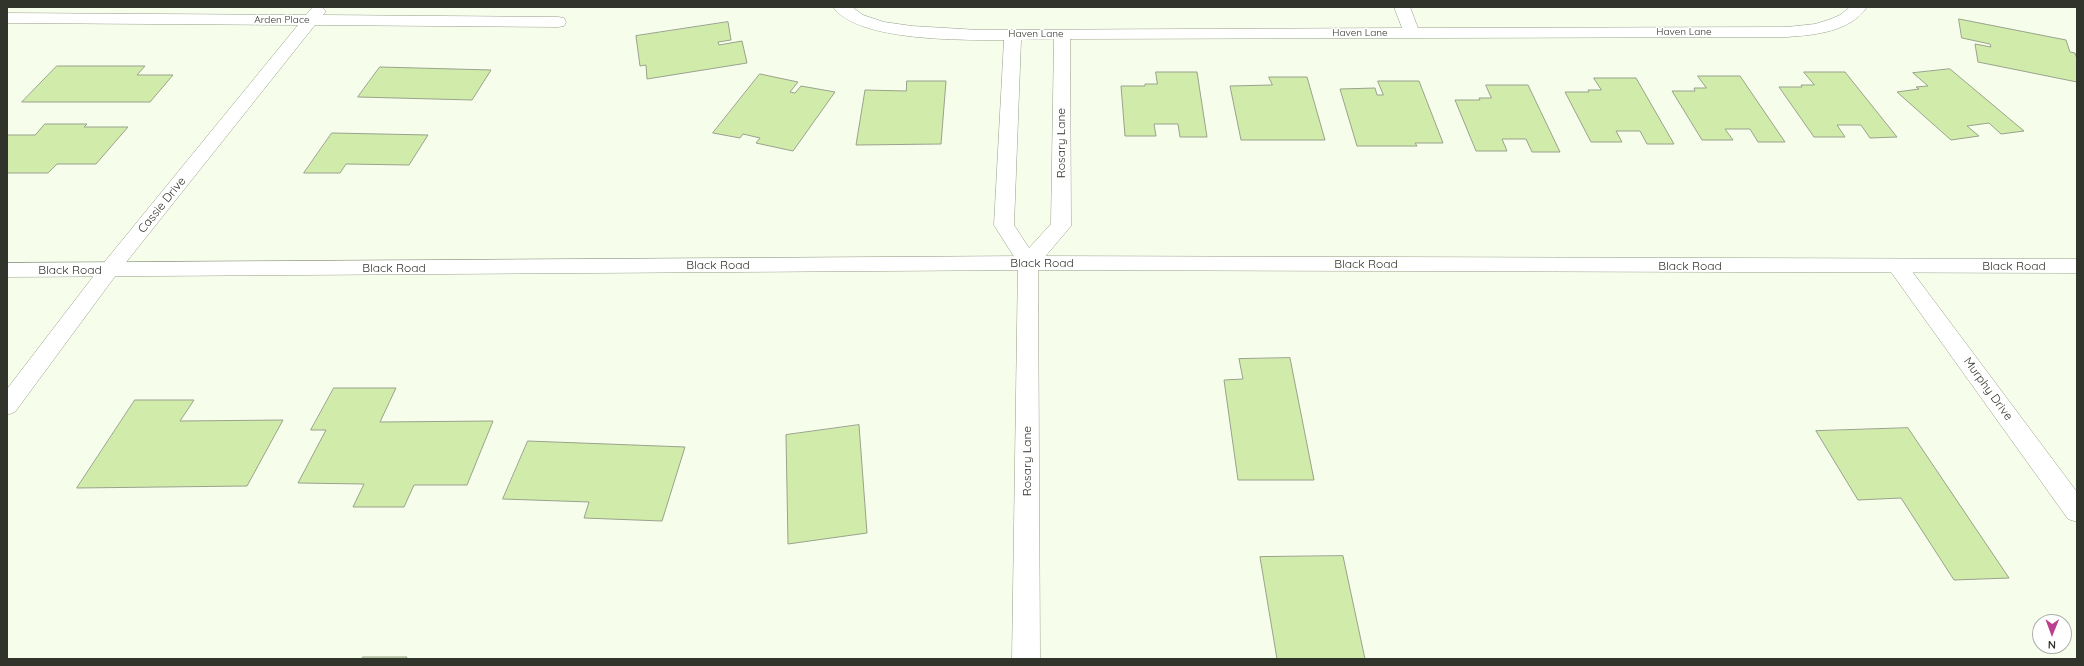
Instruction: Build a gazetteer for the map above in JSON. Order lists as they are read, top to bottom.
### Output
{
  "streets": {
    "street": [
      "Arden Place",
      "Haven Lane",
      "Rosary Lane",
      "Cassie Drive",
      "Black Road",
      "Murphy Drive"
    ]
  },
  "crossings": [
    ["Arden Place", "Cassie Drive"],
    ["Haven Lane", "Rosary Lane"],
    ["Rosary Lane", "Black Road"],
    ["Cassie Drive", "Black Road"],
    ["Black Road", "Murphy Drive"]
  ],
  "north": "bottom"
}
